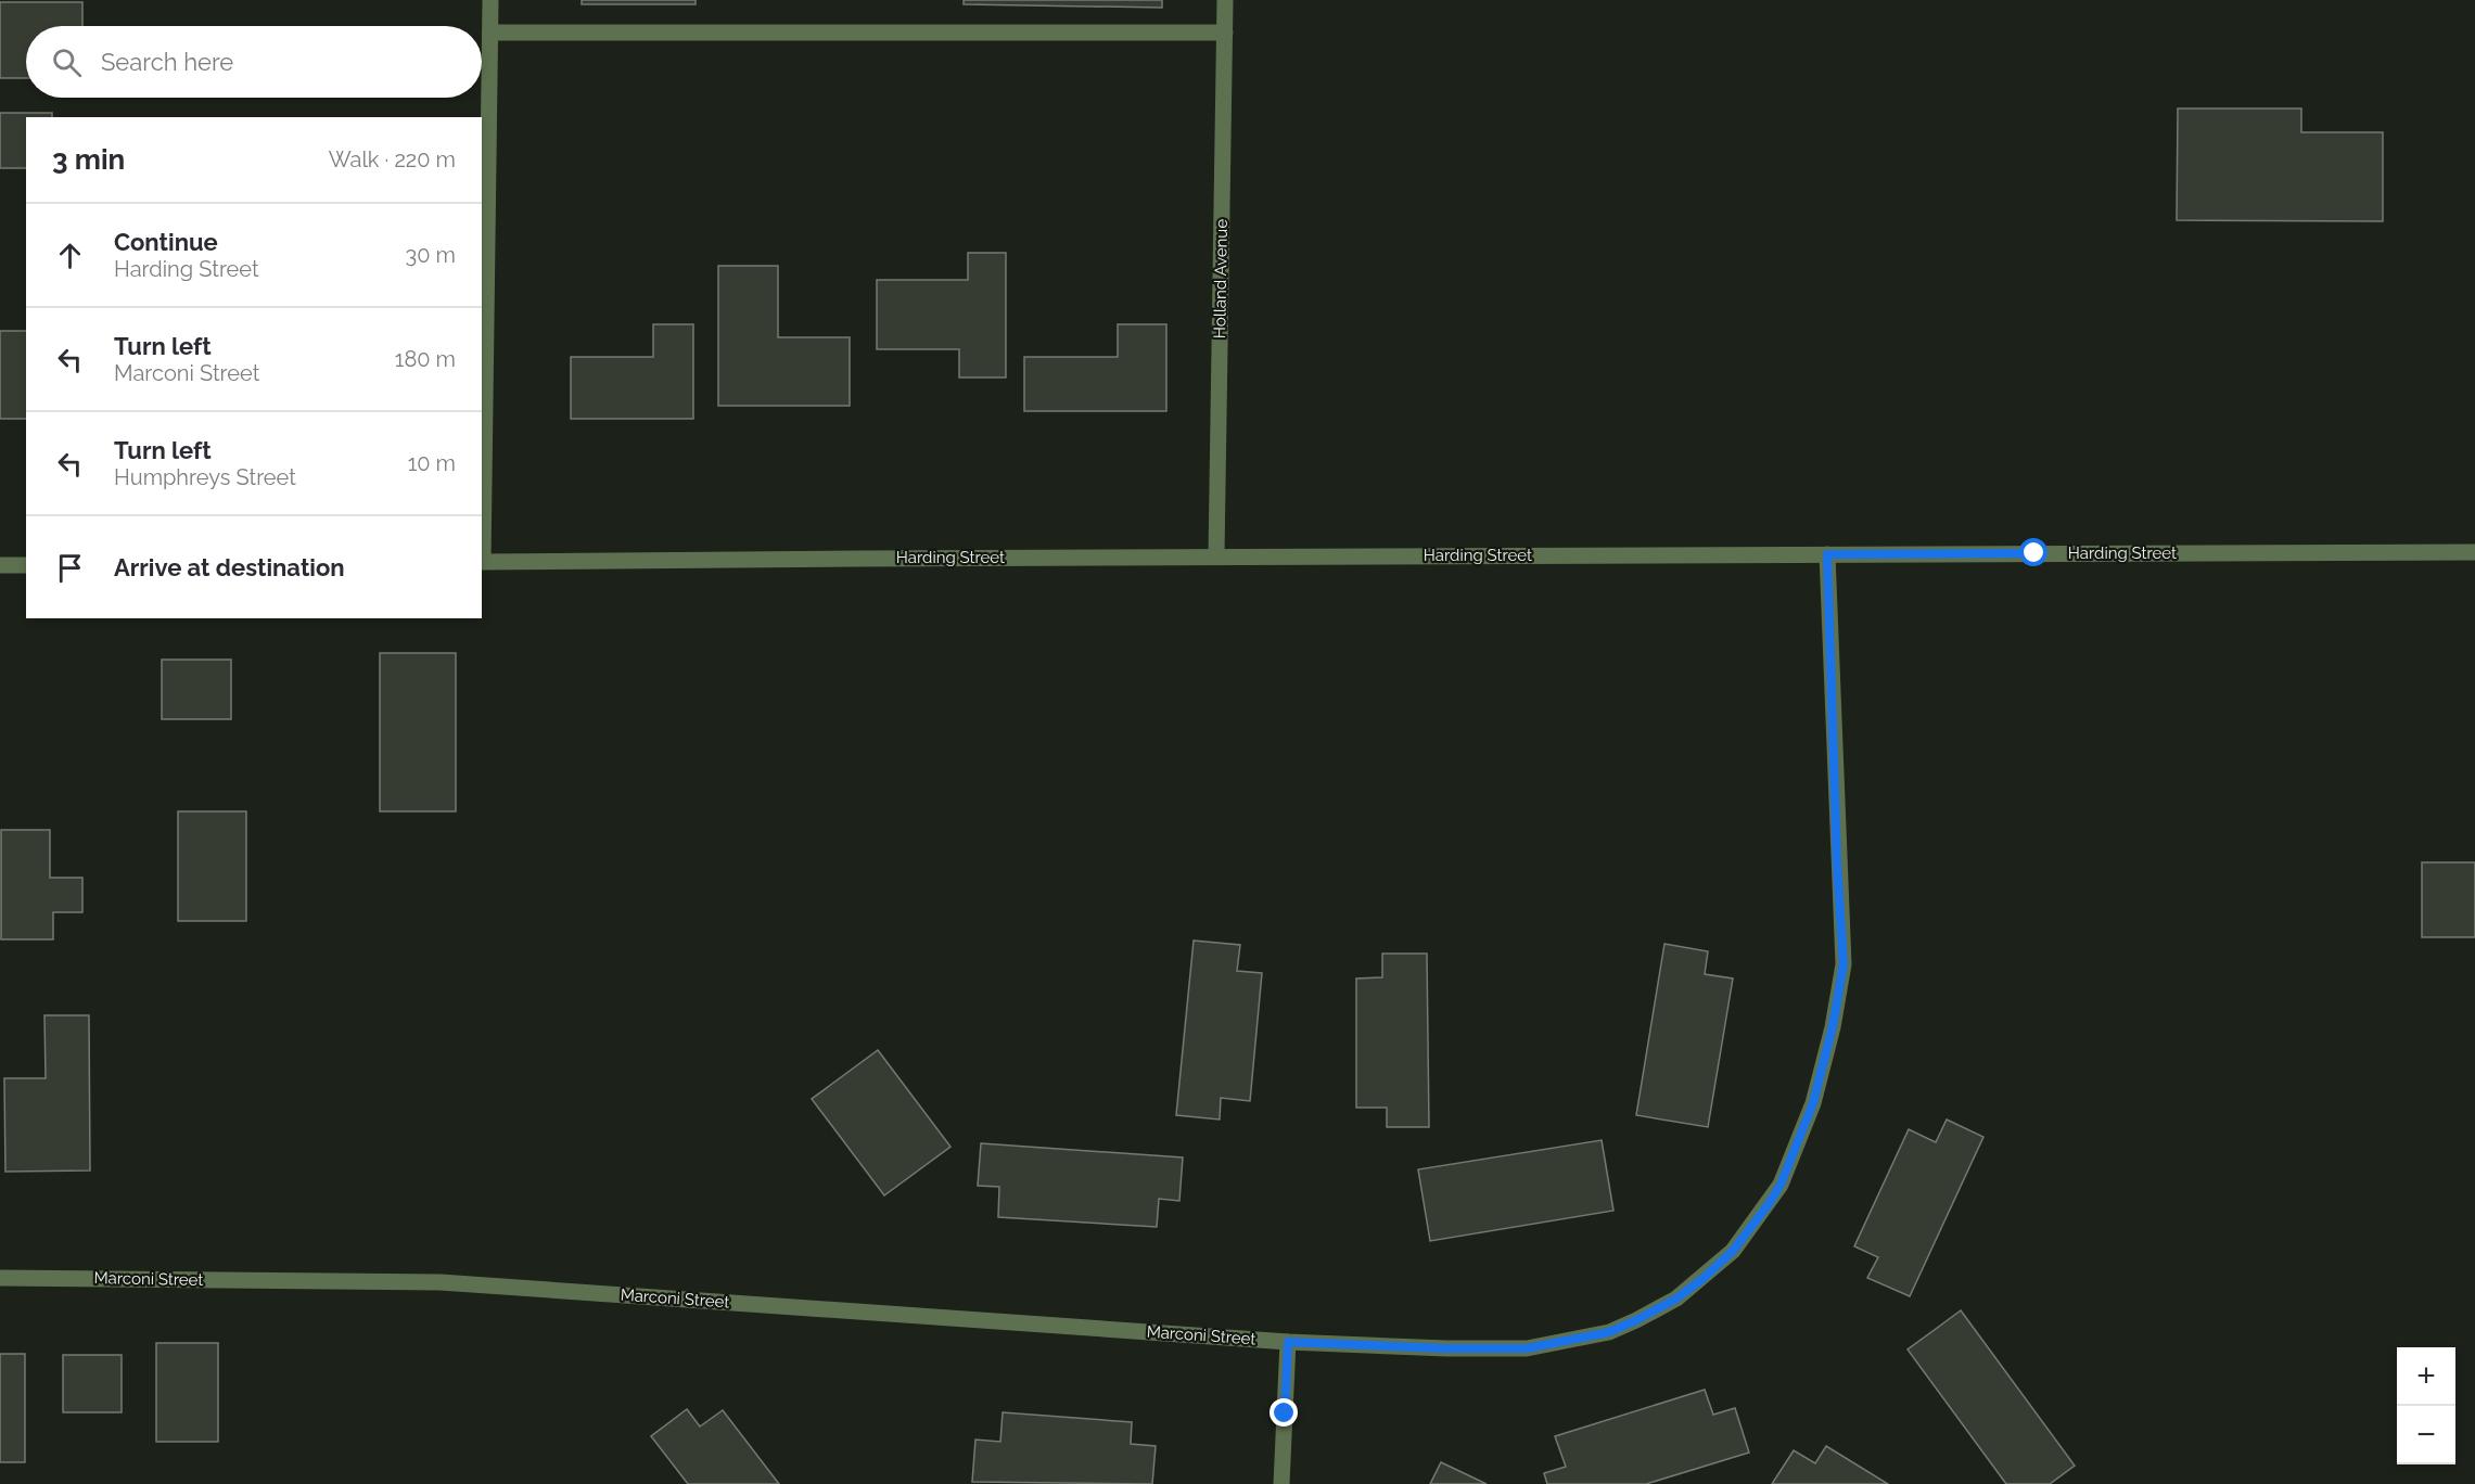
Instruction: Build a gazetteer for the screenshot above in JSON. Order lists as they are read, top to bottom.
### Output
{
  "streets": {
    "street": ["Holland Avenue", "Harding Street", "Marconi Street"]
  },
  "crossings": [
    ["Holland Avenue", "Harding Street"],
    ["Harding Street", "Marconi Street"]
  ],
  "page": {
    "search": "Search here",
    "heading": ["3 min", "Walk · 220 m"],
    "list": [
      ["Continue", "Harding Street", "30 m"],
      ["Turn left", "Marconi Street", "180 m"],
      ["Turn left", "Humphreys Street", "10 m"],
      "Arrive at destination"
    ],
    "map_buttons": ["+", "−"]
  }
}
